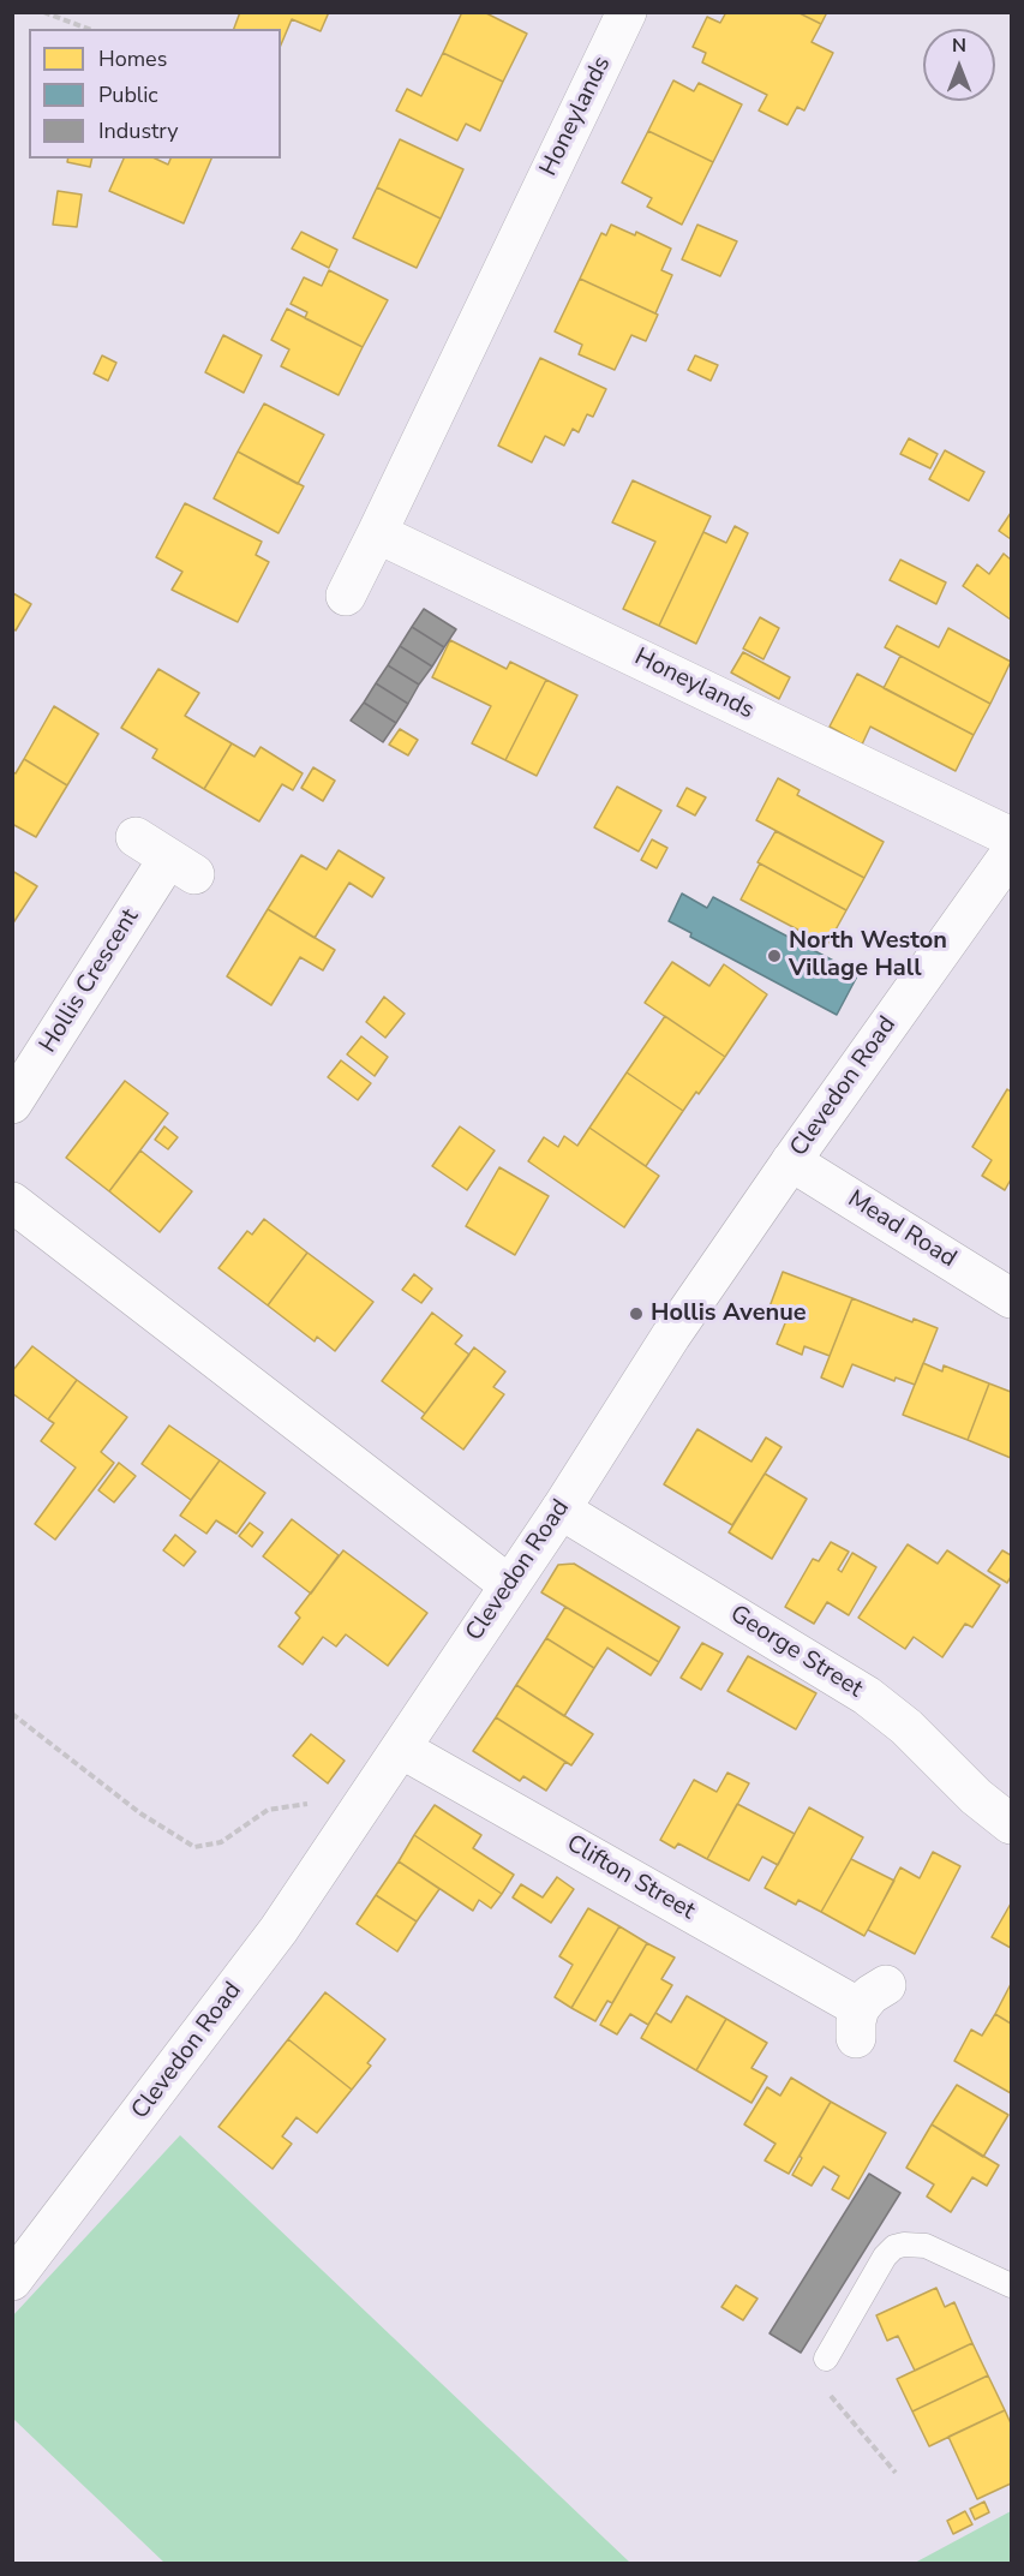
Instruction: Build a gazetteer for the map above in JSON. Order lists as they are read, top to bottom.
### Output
{
  "streets": {
    "street": [
      "Honeylands",
      "Hollis Crescent",
      "Clevedon Road",
      "Mead Road",
      "George Street",
      "Clifton Street"
    ]
  },
  "crossings": [
    ["Clevedon Road", "Mead Road"],
    ["Clevedon Road", "George Street"],
    ["Clevedon Road", "Clifton Street"]
  ],
  "places": ["North Weston Village Hall", "Hollis Avenue"],
  "legend": ["Homes", "Public", "Industry"],
  "north": "top"
}
